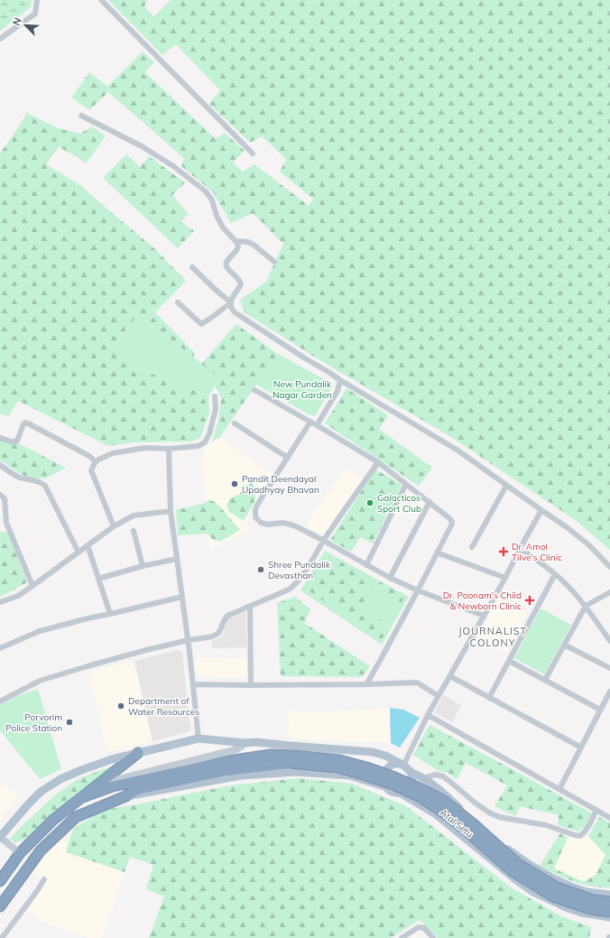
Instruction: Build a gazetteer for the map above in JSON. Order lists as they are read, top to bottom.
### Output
{
  "streets": {
    "highway": ["Atal Setu"]
  },
  "districts": ["JOURNALIST COLONY"],
  "parks": ["New Pundalik Nagar Garden"],
  "places": {
    "other": [
      "Pandit Deendayal Upadhyay Bhavan",
      "Galacticos Sport Club",
      "Shree Pundalik Devasthan",
      "Department of Water Resources",
      "Porvorim Police Station"
    ],
    "health": ["Dr. Amol Tilve's Clinic", "Dr. Poonam's Child & Newborn Clinic"]
  },
  "north": "top left"
}
